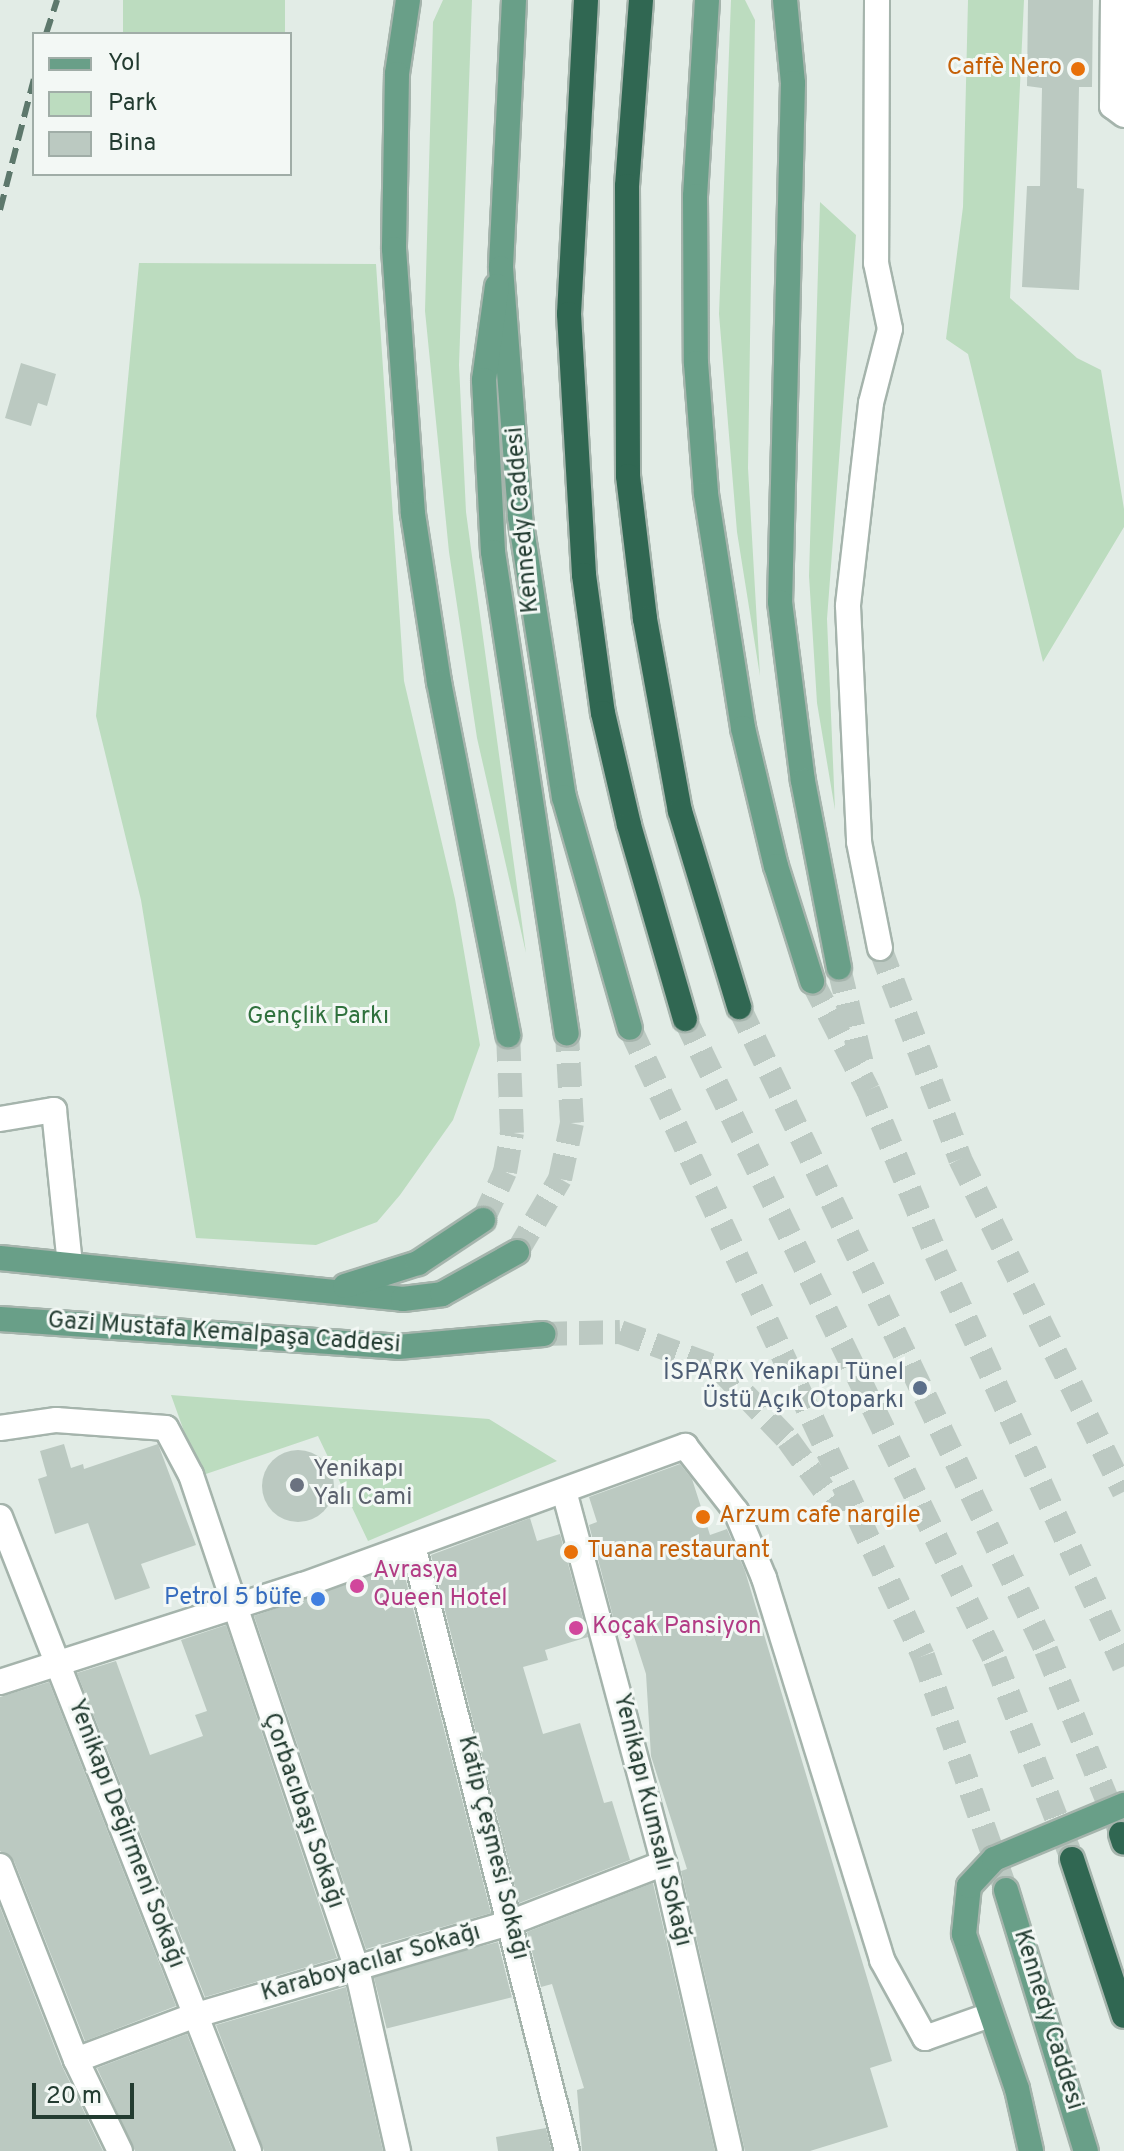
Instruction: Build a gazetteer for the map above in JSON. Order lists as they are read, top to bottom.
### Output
{
  "streets": {
    "main road": ["Kennedy Caddesi", "Gazi Mustafa Kemalpaşa Caddesi"],
    "street": [
      "Çorbacıbaşı Sokağı",
      "Yenikapı Kumsalı Sokağı",
      "Yenikapı Değirmeni Sokağı",
      "Katip Çeşmesi Sokağı",
      "Karaboyacılar Sokağı"
    ]
  },
  "crossings": [
    ["Çorbacıbaşı Sokağı", "Karaboyacılar Sokağı"],
    ["Yenikapı Kumsalı Sokağı", "Karaboyacılar Sokağı"],
    ["Yenikapı Değirmeni Sokağı", "Karaboyacılar Sokağı"],
    ["Katip Çeşmesi Sokağı", "Karaboyacılar Sokağı"]
  ],
  "parks": ["Gençlik Parkı"],
  "places": [
    "Caffè Nero",
    "İSPARK Yenikapı Tünel Üstü Açık Otoparkı",
    "Yenikapı Yalı Cami",
    "Arzum cafe nargile",
    "Tuana restaurant",
    "Avrasya Queen Hotel",
    "Petrol 5 büfe",
    "Koçak Pansiyon"
  ],
  "legend": ["Yol", "Park", "Bina"],
  "scale_bar": "20 m"
}
